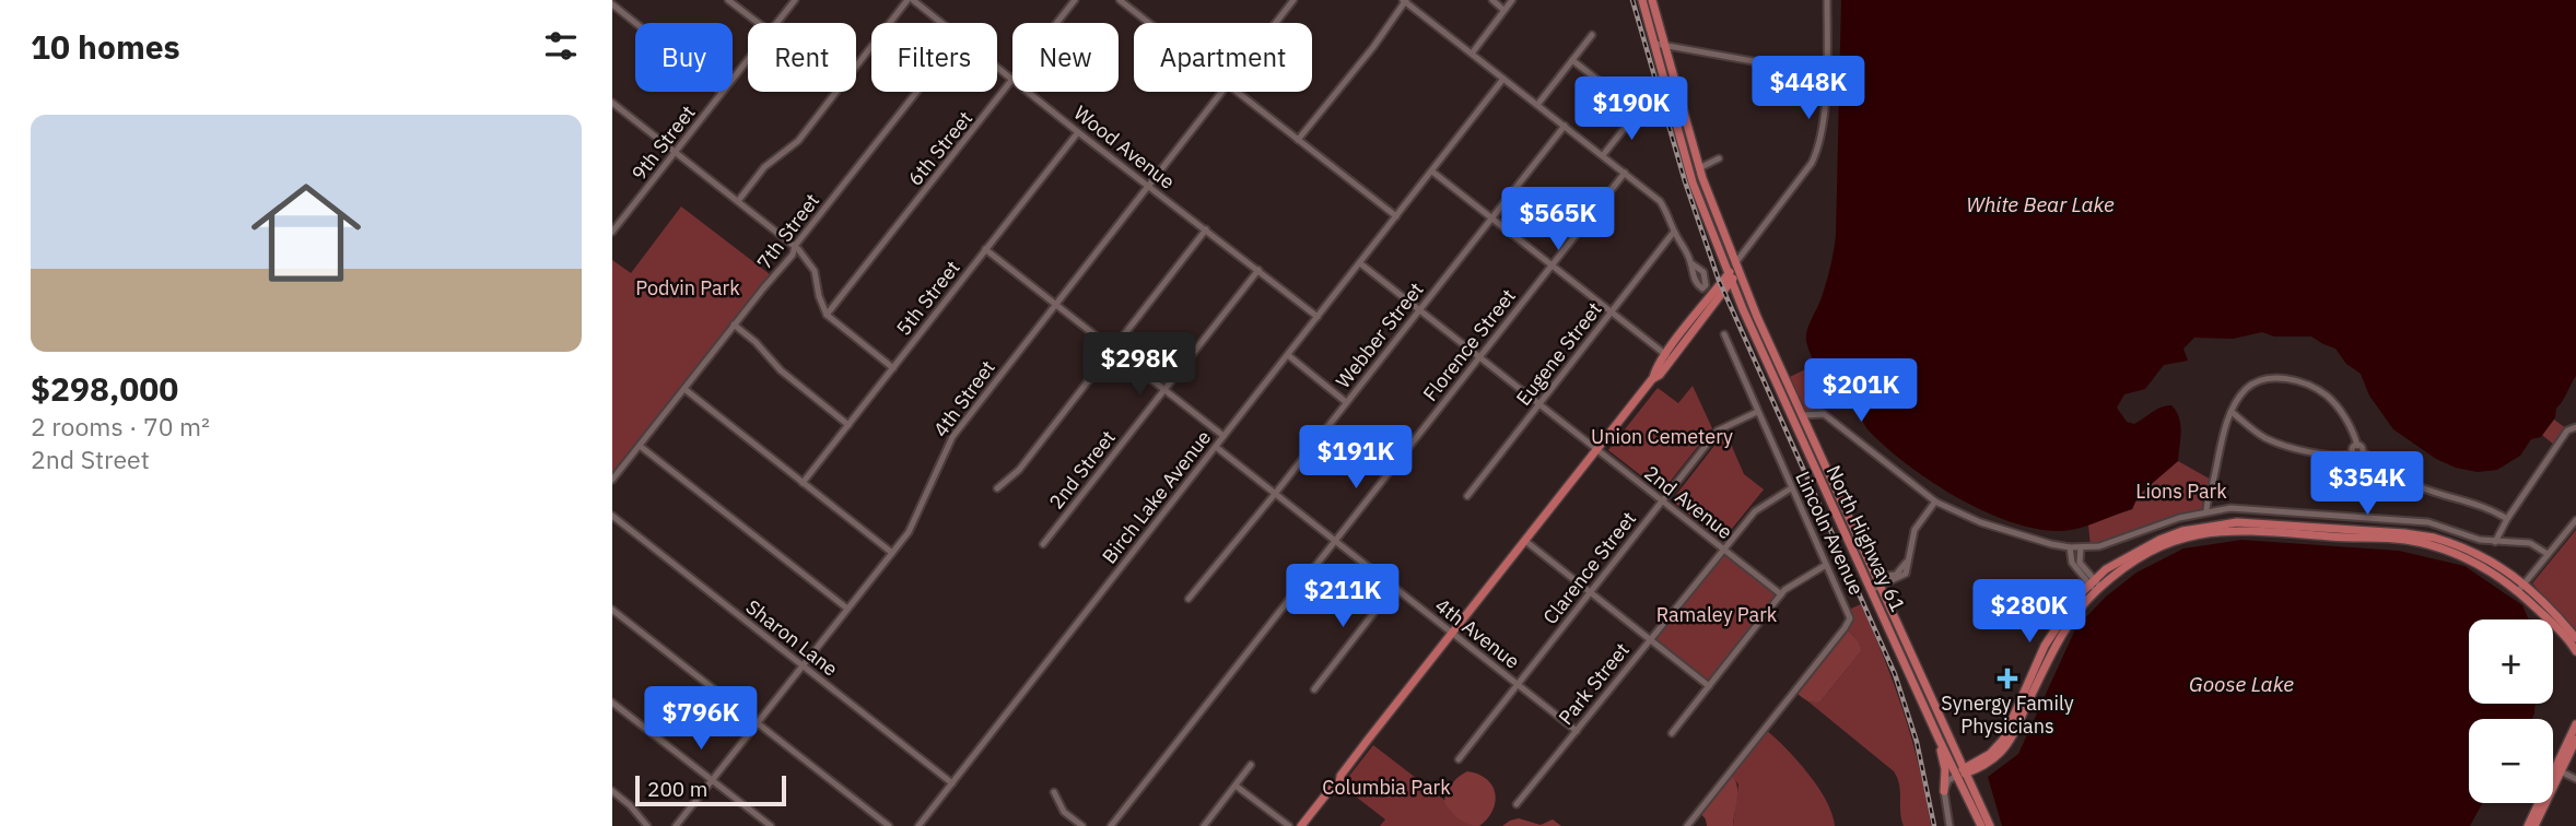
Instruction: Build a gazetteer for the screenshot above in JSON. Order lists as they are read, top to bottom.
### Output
{
  "streets": {
    "main road": ["North Highway 61"],
    "street": [
      "9th Street",
      "Wood Avenue",
      "6th Street",
      "7th Street",
      "5th Street",
      "Webber Street",
      "Florence Street",
      "Eugene Street",
      "4th Street",
      "2nd Street",
      "Birch Lake Avenue",
      "2nd Avenue",
      "Lincoln Avenue",
      "Clarence Street",
      "4th Avenue",
      "Sharon Lane",
      "Park Street"
    ]
  },
  "crossings": [
    ["Wood Avenue", "5th Street"],
    ["Wood Avenue", "4th Street"],
    ["Wood Avenue", "2nd Street"],
    ["Wood Avenue", "Birch Lake Avenue"],
    ["Webber Street", "2nd Avenue"],
    ["Webber Street", "4th Avenue"],
    ["Florence Street", "2nd Avenue"],
    ["Florence Street", "4th Avenue"],
    ["Eugene Street", "2nd Avenue"],
    ["4th Street", "Sharon Lane"],
    ["Birch Lake Avenue", "2nd Avenue"],
    ["Birch Lake Avenue", "4th Avenue"],
    ["Birch Lake Avenue", "Sharon Lane"],
    ["2nd Avenue", "Clarence Street"],
    ["2nd Avenue", "Park Street"],
    ["Lincoln Avenue", "Clarence Street"],
    ["Lincoln Avenue", "Park Street"],
    ["Clarence Street", "4th Avenue"],
    ["4th Avenue", "Park Street"]
  ],
  "water": ["White Bear Lake", "Goose Lake"],
  "parks": [
    "Podvin Park",
    "Union Cemetery",
    "Lions Park",
    "Ramaley Park",
    "Columbia Park"
  ],
  "places": {
    "health": ["Synergy Family Physicians"]
  },
  "scale_bar": "200 m",
  "page": {
    "heading": "10 homes",
    "chip": [
      "Buy",
      "Rent",
      "Filters",
      "New",
      "Apartment"
    ],
    "price": [
      "$448K",
      "$190K",
      "$565K",
      "$298K",
      "$201K",
      "$191K",
      "$354K",
      "$211K",
      "$280K",
      "$796K"
    ],
    "list": [
      {
        "name": "$298,000",
        "note": "2 rooms · 70 m² · 2nd Street"
      }
    ],
    "map_buttons": ["+", "−"],
    "scale": "200 m"
  }
}
